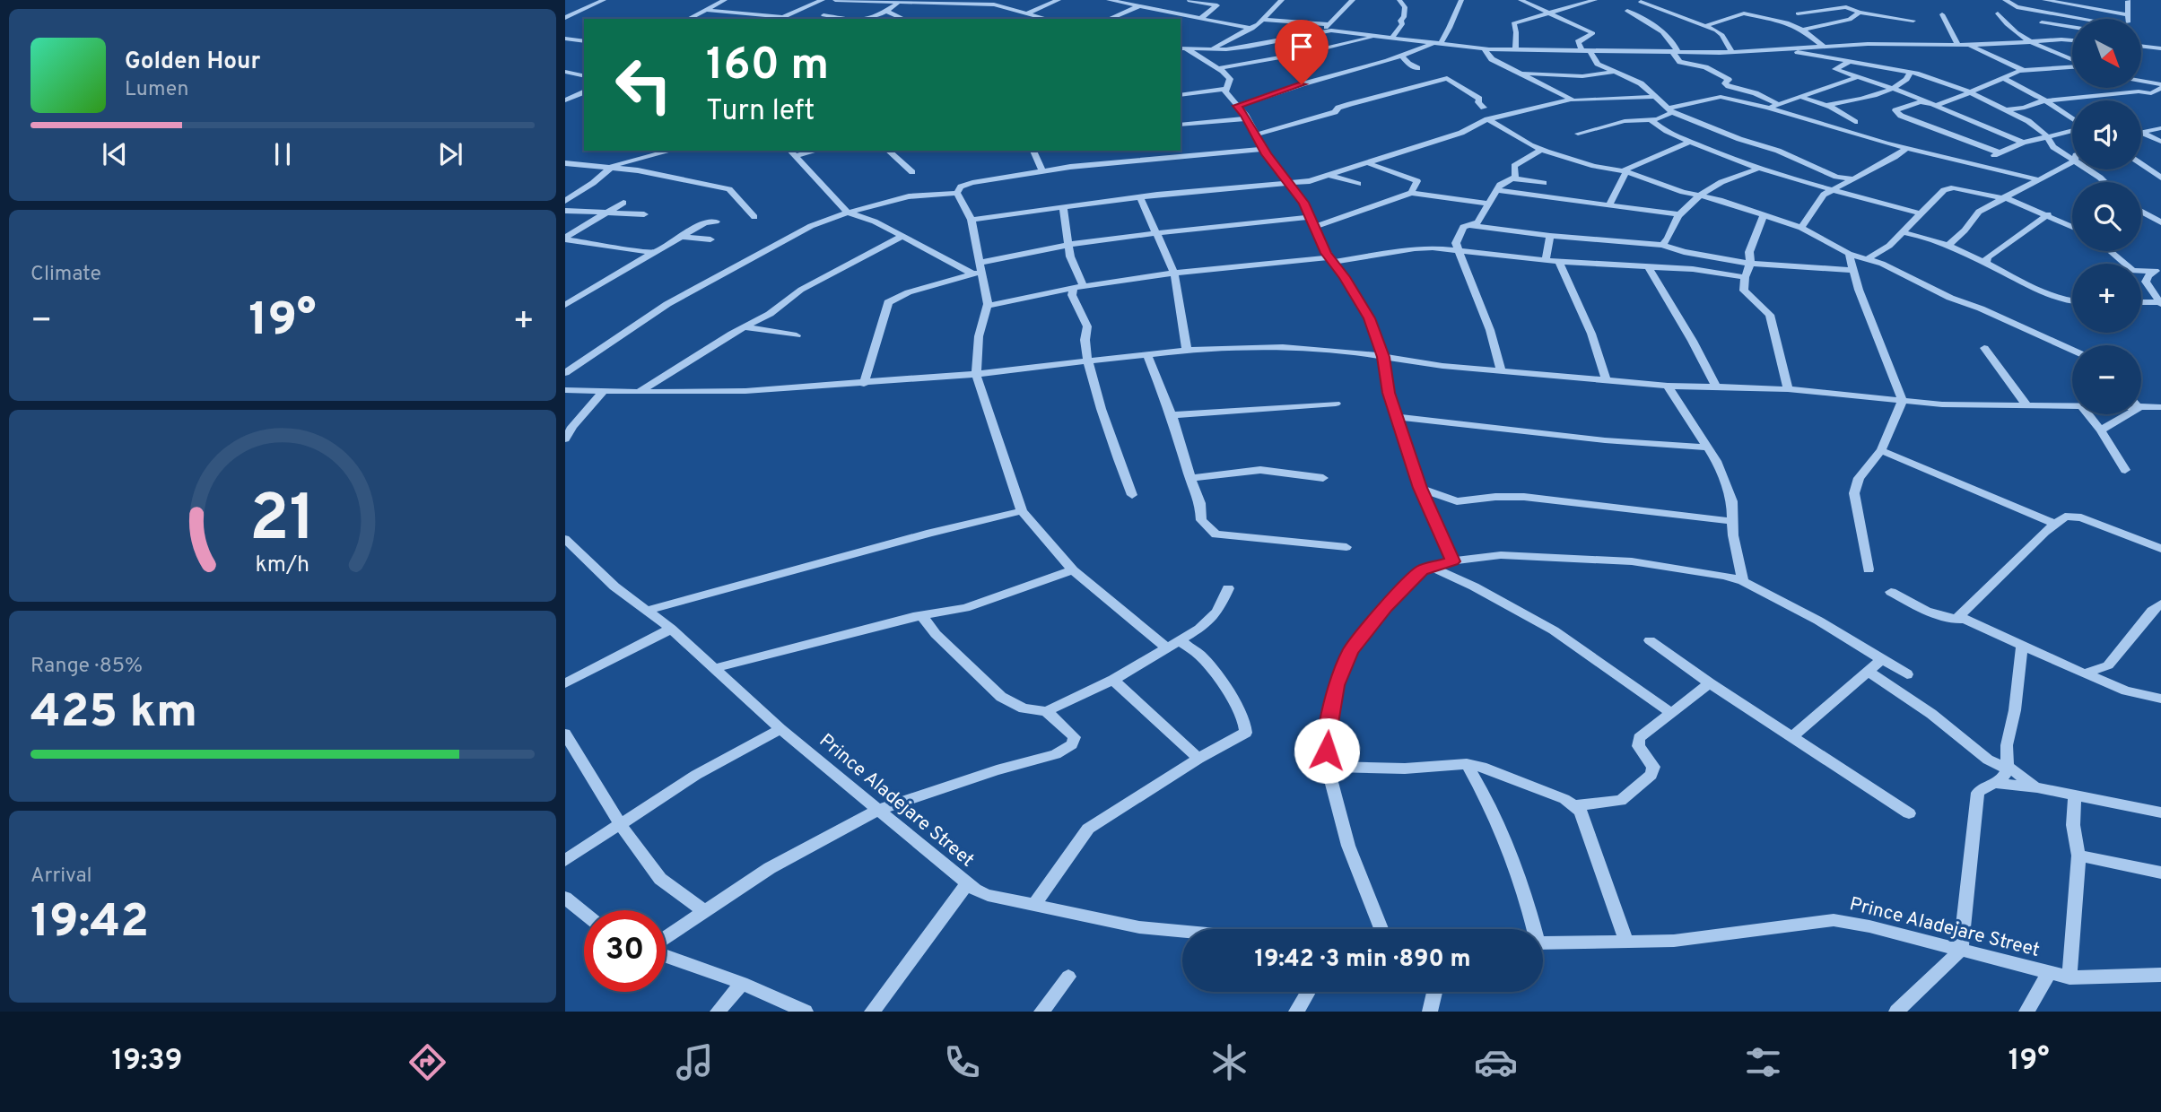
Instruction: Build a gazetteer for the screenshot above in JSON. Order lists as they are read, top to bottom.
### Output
{
  "streets": {
    "street": ["Prince Aladejare Street"]
  },
  "north": "bottom right",
  "page": {
    "map_buttons": ["+", "−"],
    "turn": ["160 m", "Turn left"],
    "song": ["Golden Hour", "Lumen"],
    "tile": [
      "Climate",
      ["Range · 85%", "425 km"],
      ["Arrival", "19:42"]
    ],
    "heat": ["−", "19°", "+"],
    "limit": "30",
    "trip": "19:42 · 3 min · 890 m",
    "tabs": ["19:39", "19°"],
    "gauge": ["21", "km/h"]
  }
}
